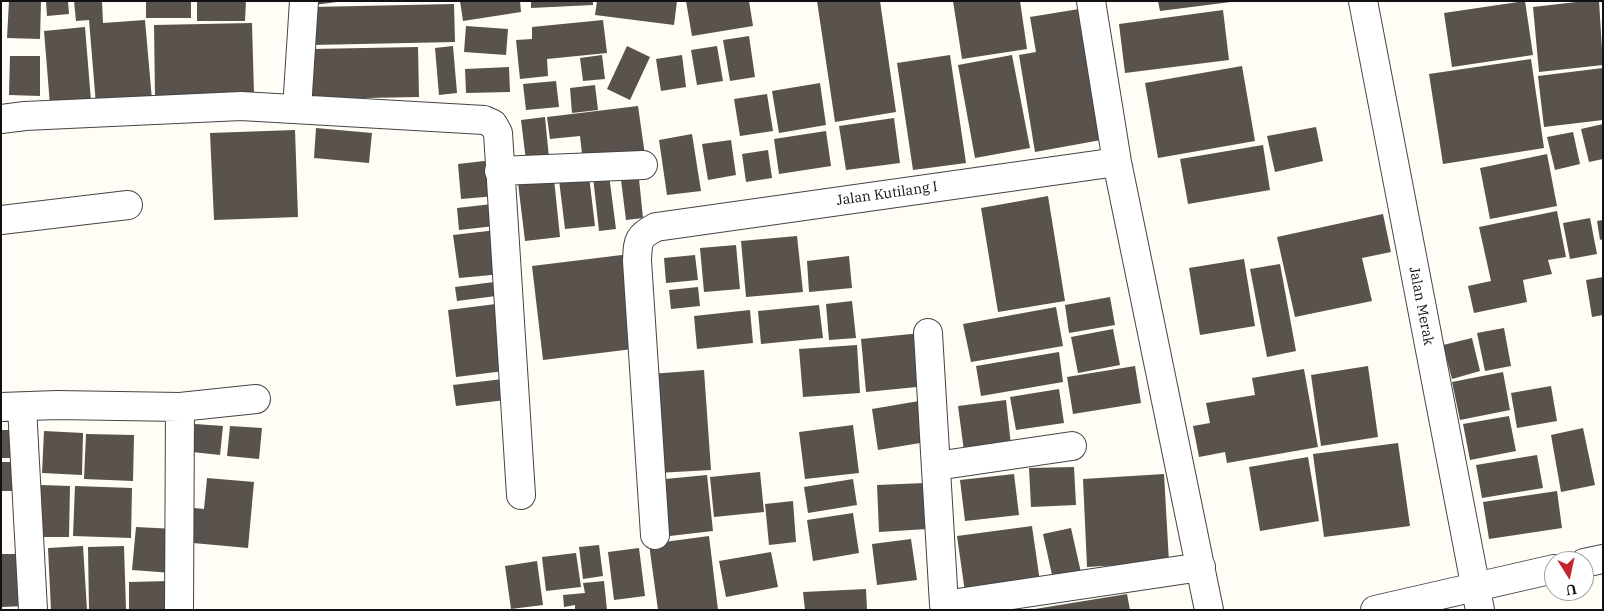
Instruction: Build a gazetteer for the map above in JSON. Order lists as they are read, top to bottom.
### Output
{
  "streets": {
    "street": ["Jalan Kutilang I", "Jalan Merak"]
  },
  "north": "bottom"
}
